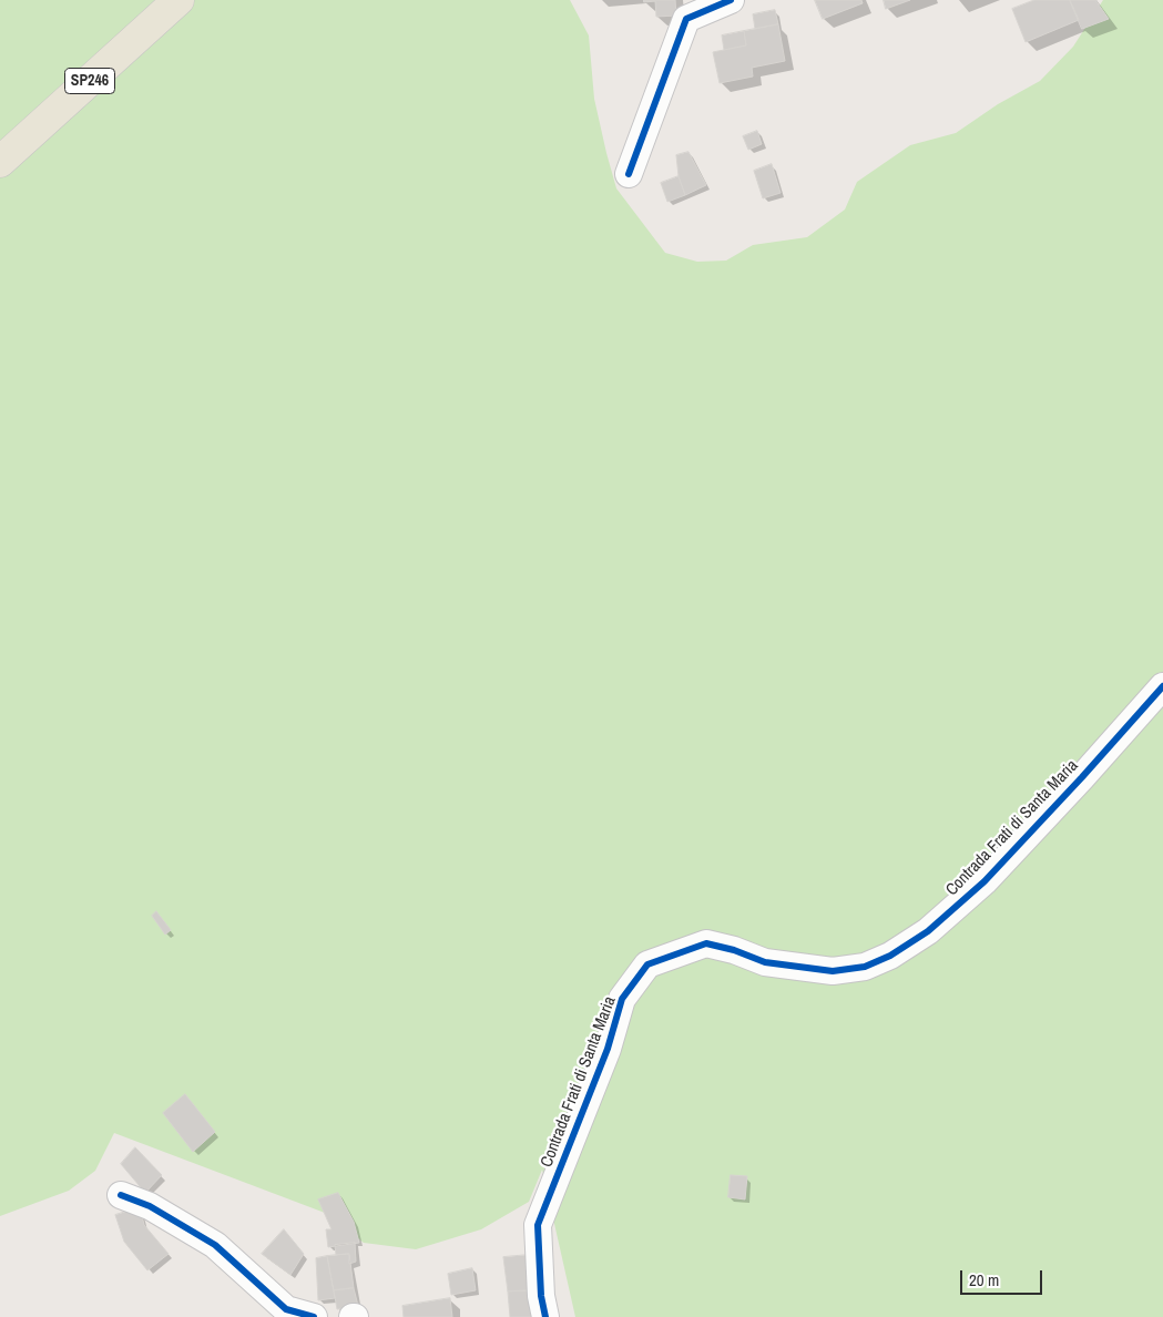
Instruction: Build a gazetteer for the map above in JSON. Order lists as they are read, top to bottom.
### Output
{
  "streets": {
    "main road": ["SP246"],
    "street": ["Contrada Frati di Santa Maria"]
  },
  "scale_bar": "20 m"
}
